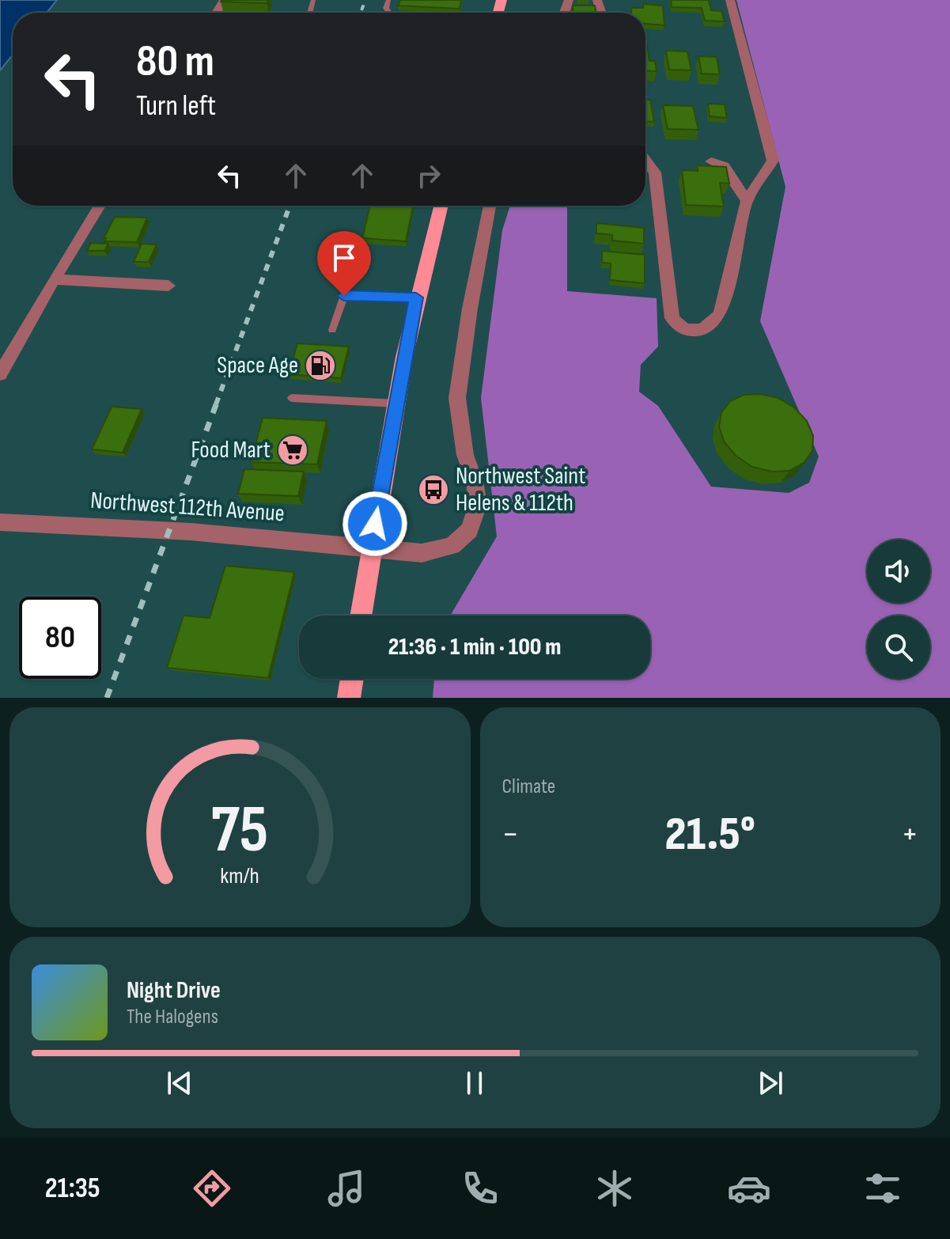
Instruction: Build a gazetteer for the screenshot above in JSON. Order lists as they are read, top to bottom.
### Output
{
  "streets": {
    "street": ["Northwest 112th Avenue"]
  },
  "places": {
    "fuel station": ["Space Age"],
    "supermarket": ["Food Mart"],
    "bus stop": ["Northwest Saint Helens & 112th"]
  },
  "page": {
    "turn": ["80 m", "Turn left"],
    "limit": "80",
    "trip": "21:36 · 1 min · 100 m",
    "tile": "Climate",
    "heat": ["−", "21.5°", "+"],
    "song": ["Night Drive", "The Halogens"],
    "tabs": "21:35",
    "gauge": ["75", "km/h"]
  }
}
